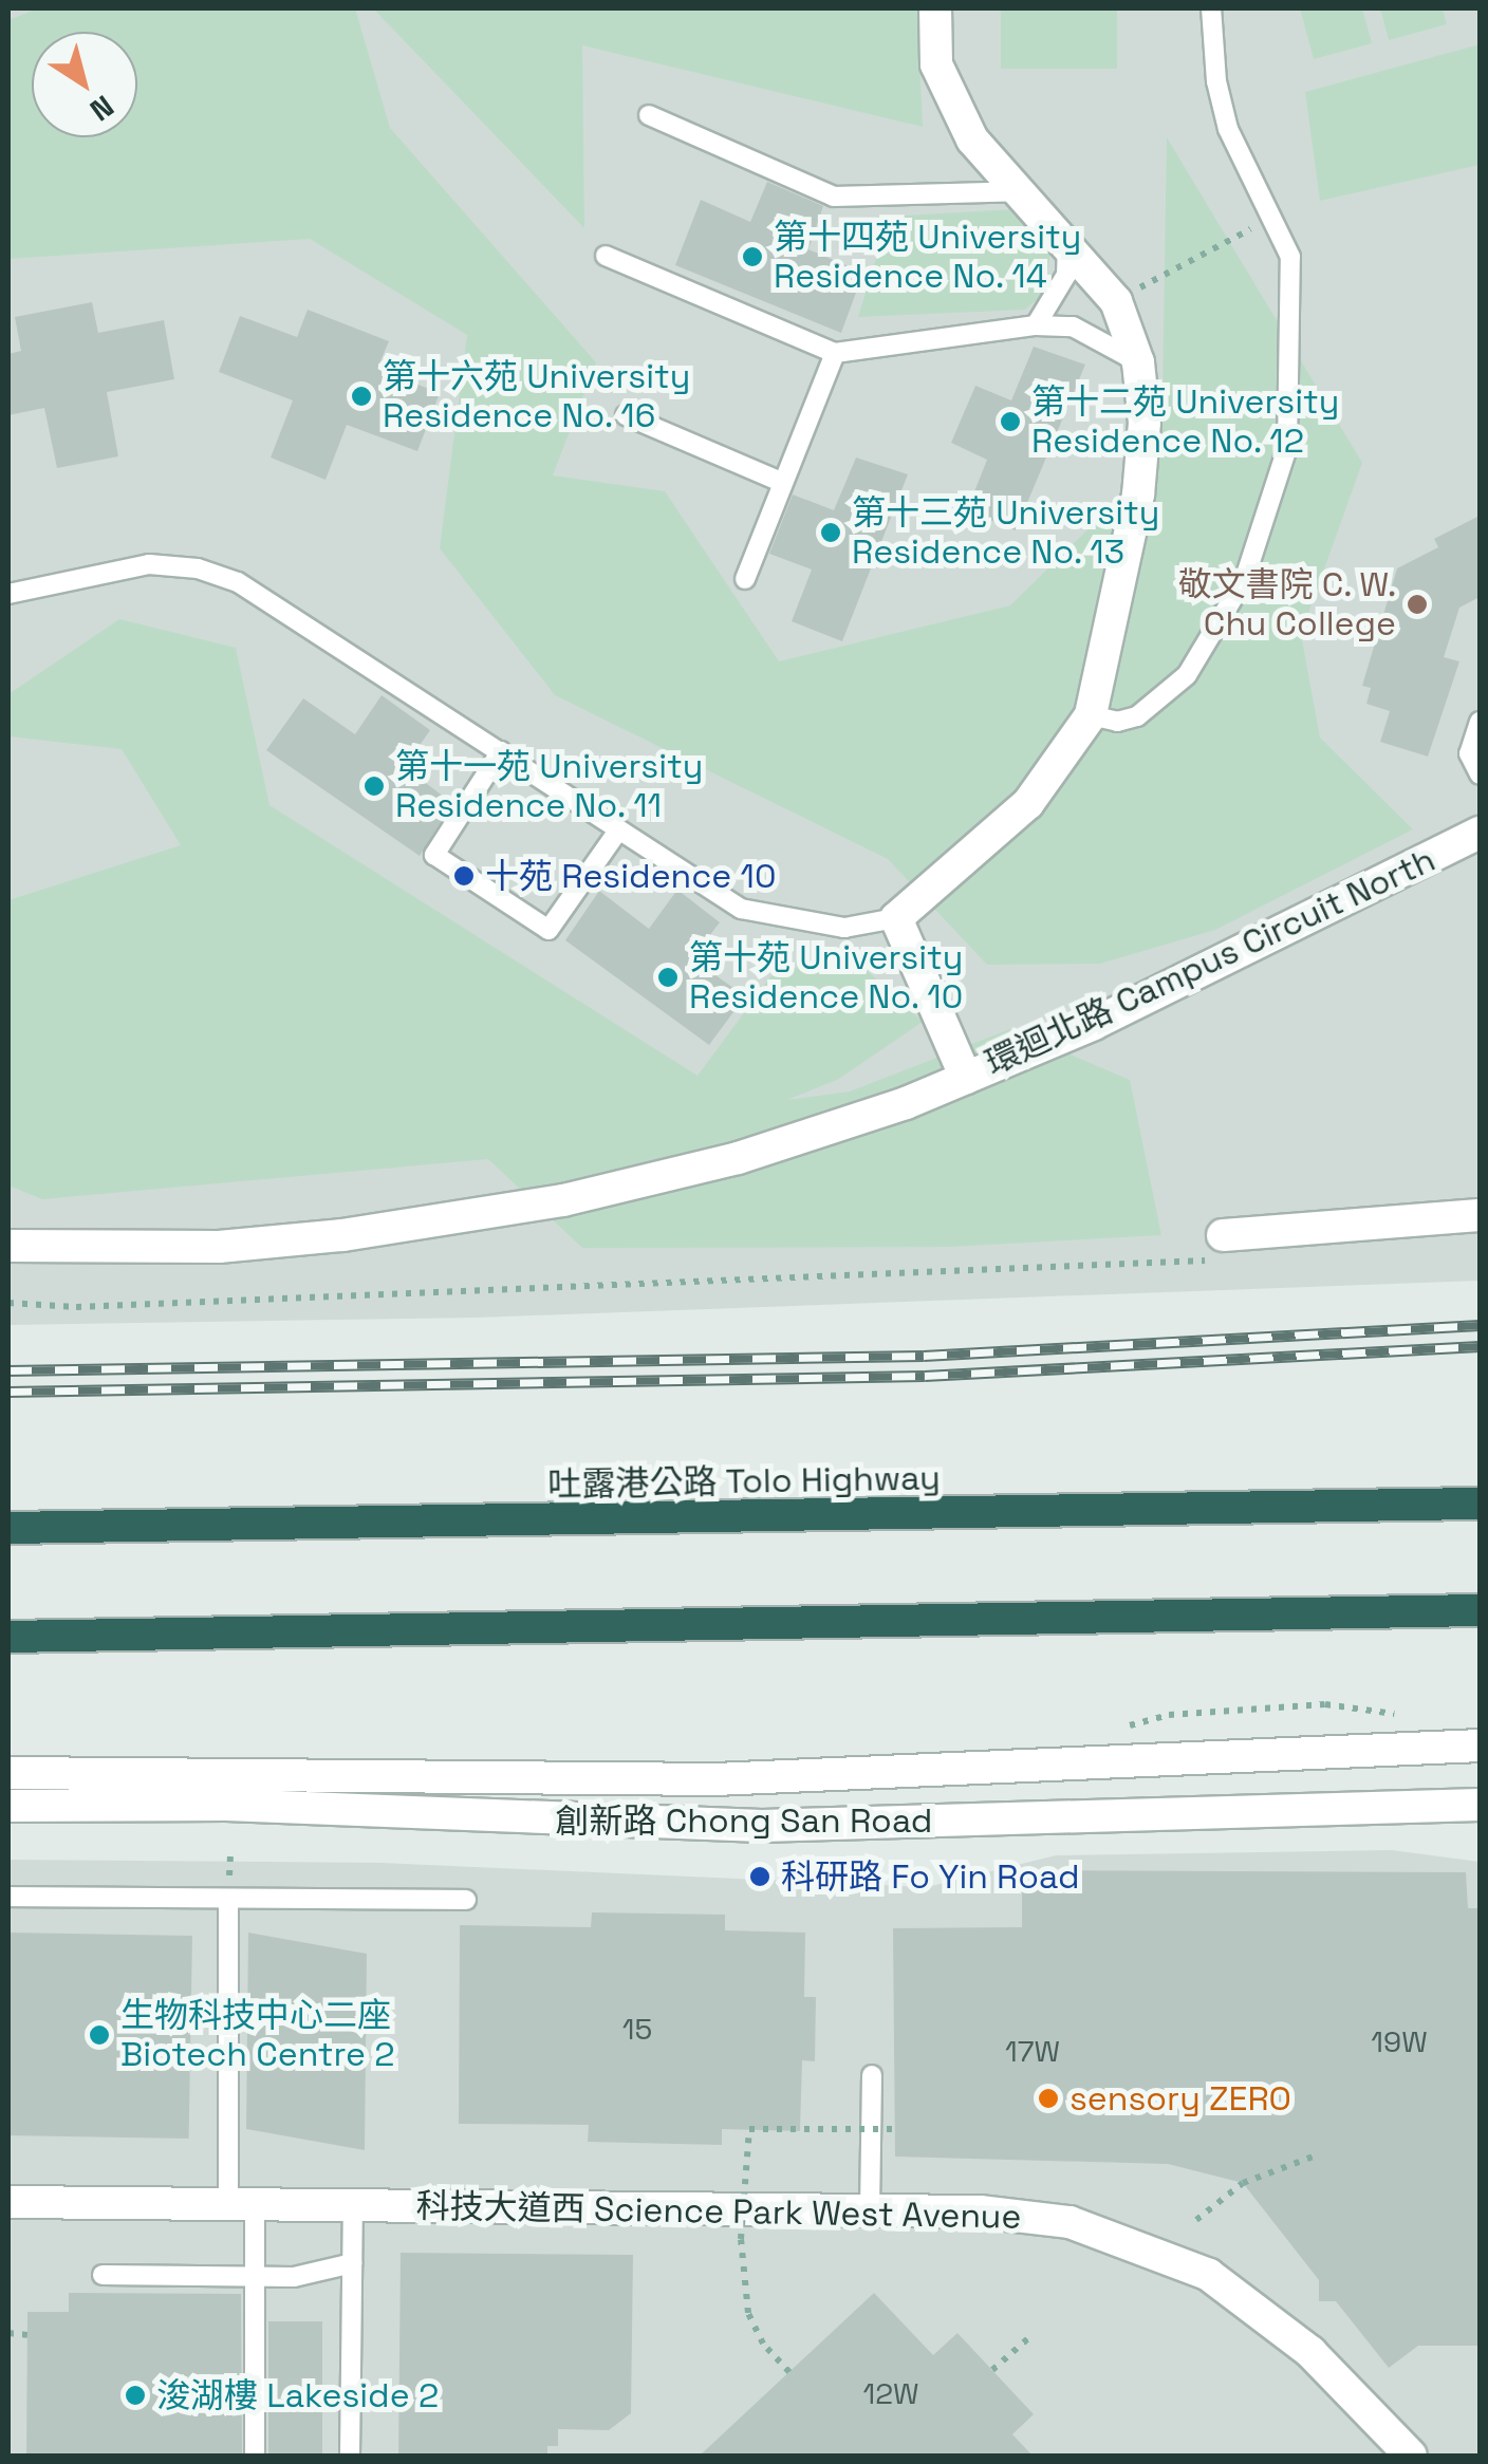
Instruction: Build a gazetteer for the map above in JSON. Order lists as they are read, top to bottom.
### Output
{
  "streets": {
    "highway": ["吐露港公路 Tolo Highway"],
    "street": ["環迴北路 Campus Circuit North", "創新路 Chong San Road", "科技大道西 Science Park West Avenue"]
  },
  "places": [
    "第十四苑 University Residence No. 14",
    "第十六苑 University Residence No. 16",
    "第十二苑 University Residence No. 12",
    "第十三苑 University Residence No. 13",
    "敬文書院 C. W. Chu College",
    "第十一苑 University Residence No. 11",
    "十苑 Residence 10",
    "第十苑 University Residence No. 10",
    "科研路 Fo Yin Road",
    "生物科技中心二座 Biotech Centre 2",
    "sensory ZERO",
    "浚湖樓 Lakeside 2"
  ],
  "house_numbers": [
    "15",
    "19W",
    "17W",
    "12W"
  ],
  "north": "bottom right"
}
